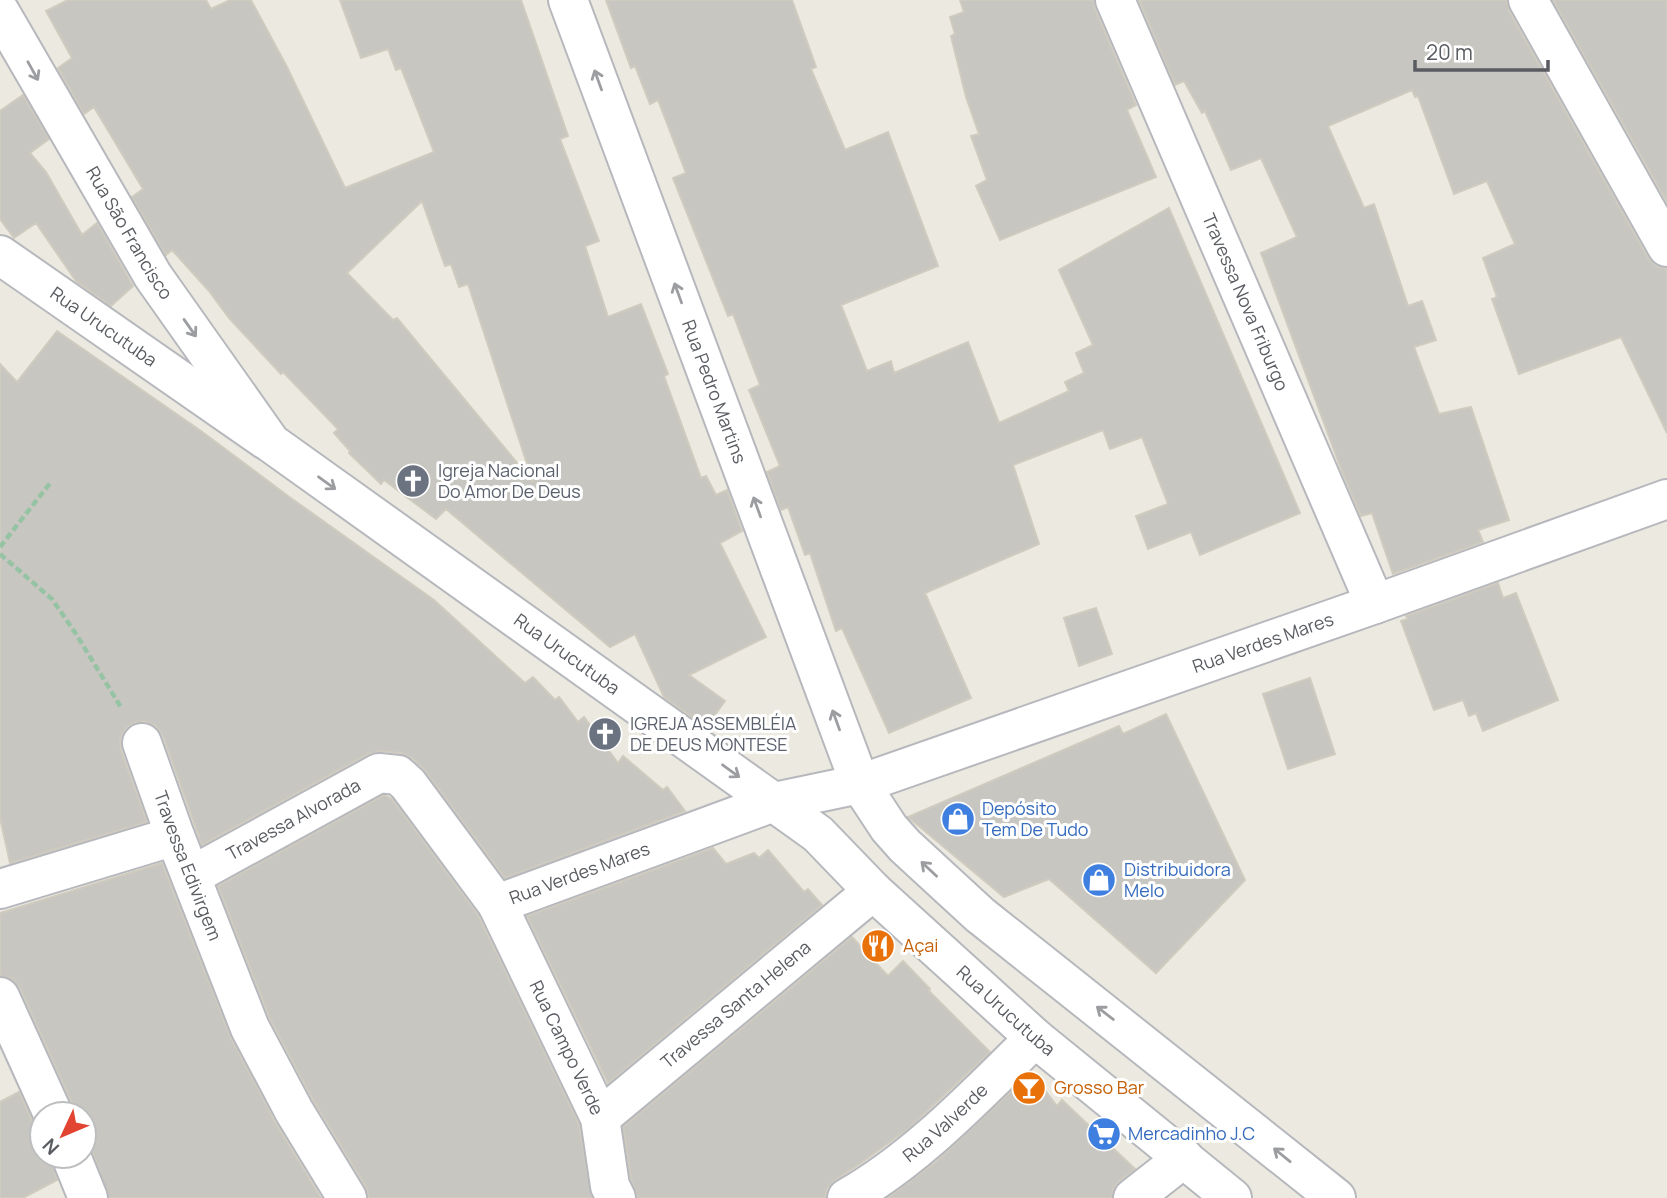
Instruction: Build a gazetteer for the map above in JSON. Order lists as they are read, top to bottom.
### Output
{
  "streets": {
    "street": [
      "Rua São Francisco",
      "Travessa Nova Friburgo",
      "Rua Urucutuba",
      "Rua Pedro Martins",
      "Rua Verdes Mares",
      "Travessa Alvorada",
      "Travessa Edivirgem",
      "Travessa Santa Helena",
      "Rua Campo Verde",
      "Rua Valverde"
    ]
  },
  "crossings": [
    ["Rua São Francisco", "Rua Urucutuba"],
    ["Travessa Nova Friburgo", "Rua Verdes Mares"],
    ["Rua Urucutuba", "Rua Verdes Mares"],
    ["Rua Urucutuba", "Travessa Santa Helena"],
    ["Rua Urucutuba", "Rua Valverde"],
    ["Rua Pedro Martins", "Rua Verdes Mares"],
    ["Rua Verdes Mares", "Travessa Alvorada"],
    ["Rua Verdes Mares", "Rua Campo Verde"],
    ["Travessa Alvorada", "Travessa Edivirgem"],
    ["Travessa Santa Helena", "Rua Campo Verde"]
  ],
  "one_way": ["Rua São Francisco", "Rua Urucutuba", "Rua Pedro Martins"],
  "places": {
    "church": ["Igreja Nacional Do Amor De Deus", "IGREJA ASSEMBLÉIA DE DEUS MONTESE"],
    "shop": ["Depósito Tem De Tudo", "Distribuidora Melo"],
    "restaurant": ["Açai"],
    "bar": ["Grosso Bar"],
    "supermarket": ["Mercadinho J.C"]
  },
  "scale_bar": "20 m",
  "north": "bottom left"
}
